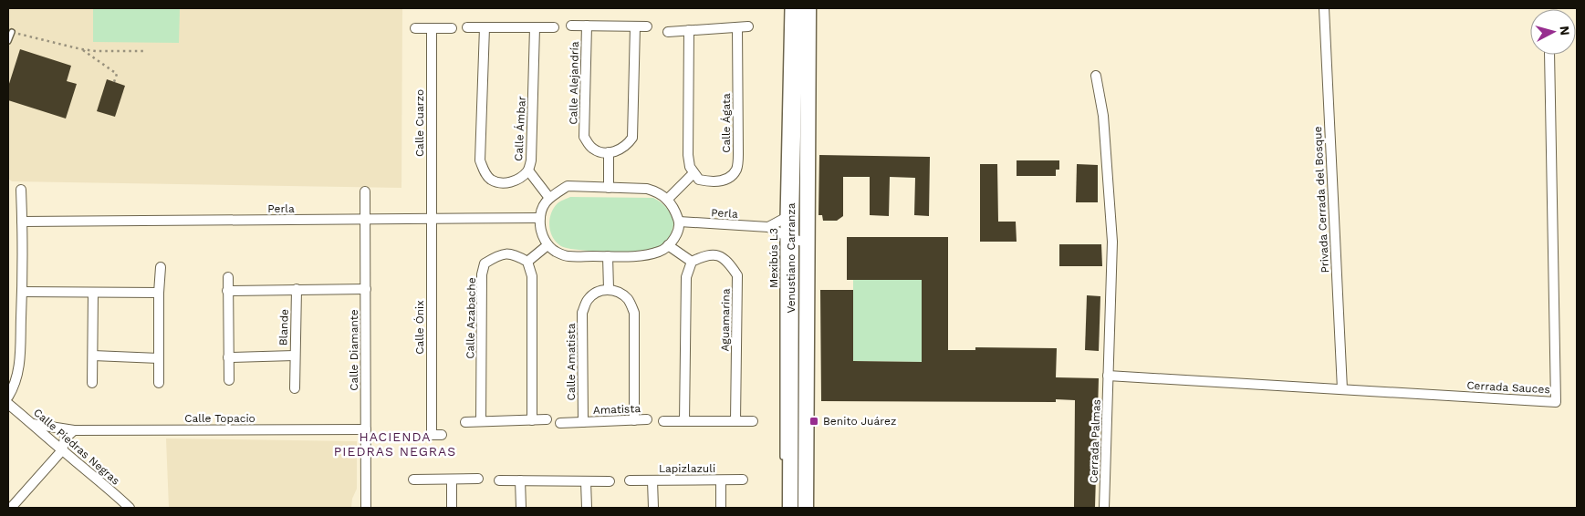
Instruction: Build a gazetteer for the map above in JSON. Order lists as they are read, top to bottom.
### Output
{
  "streets": {
    "main road": ["Venustiano Carranza"],
    "street": [
      "Calle Alejandría",
      "Calle Cuarzo",
      "Calle Ágata",
      "Calle Ámbar",
      "Privada Cerrada del Bosque",
      "Perla",
      "Calle Azabache",
      "Aguamarina",
      "Blande",
      "Calle Ónix",
      "Calle Diamante",
      "Calle Amatista",
      "Cerrada Sauces",
      "Amatista",
      "Calle Topacio",
      "Cerrada Palmas",
      "Calle Piedras Negras",
      "Lapizlazuli"
    ],
    "lane": ["Mexibús L3"]
  },
  "crossings": [
    ["Calle Cuarzo", "Perla"],
    ["Calle Cuarzo", "Calle Ónix"],
    ["Privada Cerrada del Bosque", "Cerrada Sauces"],
    ["Perla", "Mexibús L3"],
    ["Perla", "Venustiano Carranza"],
    ["Perla", "Calle Ónix"],
    ["Perla", "Calle Diamante"],
    ["Mexibús L3", "Venustiano Carranza"],
    ["Calle Diamante", "Calle Topacio"],
    ["Calle Amatista", "Amatista"],
    ["Cerrada Sauces", "Cerrada Palmas"],
    ["Calle Topacio", "Calle Piedras Negras"]
  ],
  "districts": ["HACIENDA PIEDRAS NEGRAS"],
  "places": {
    "transit": ["Benito Juárez"]
  },
  "north": "right"
}
